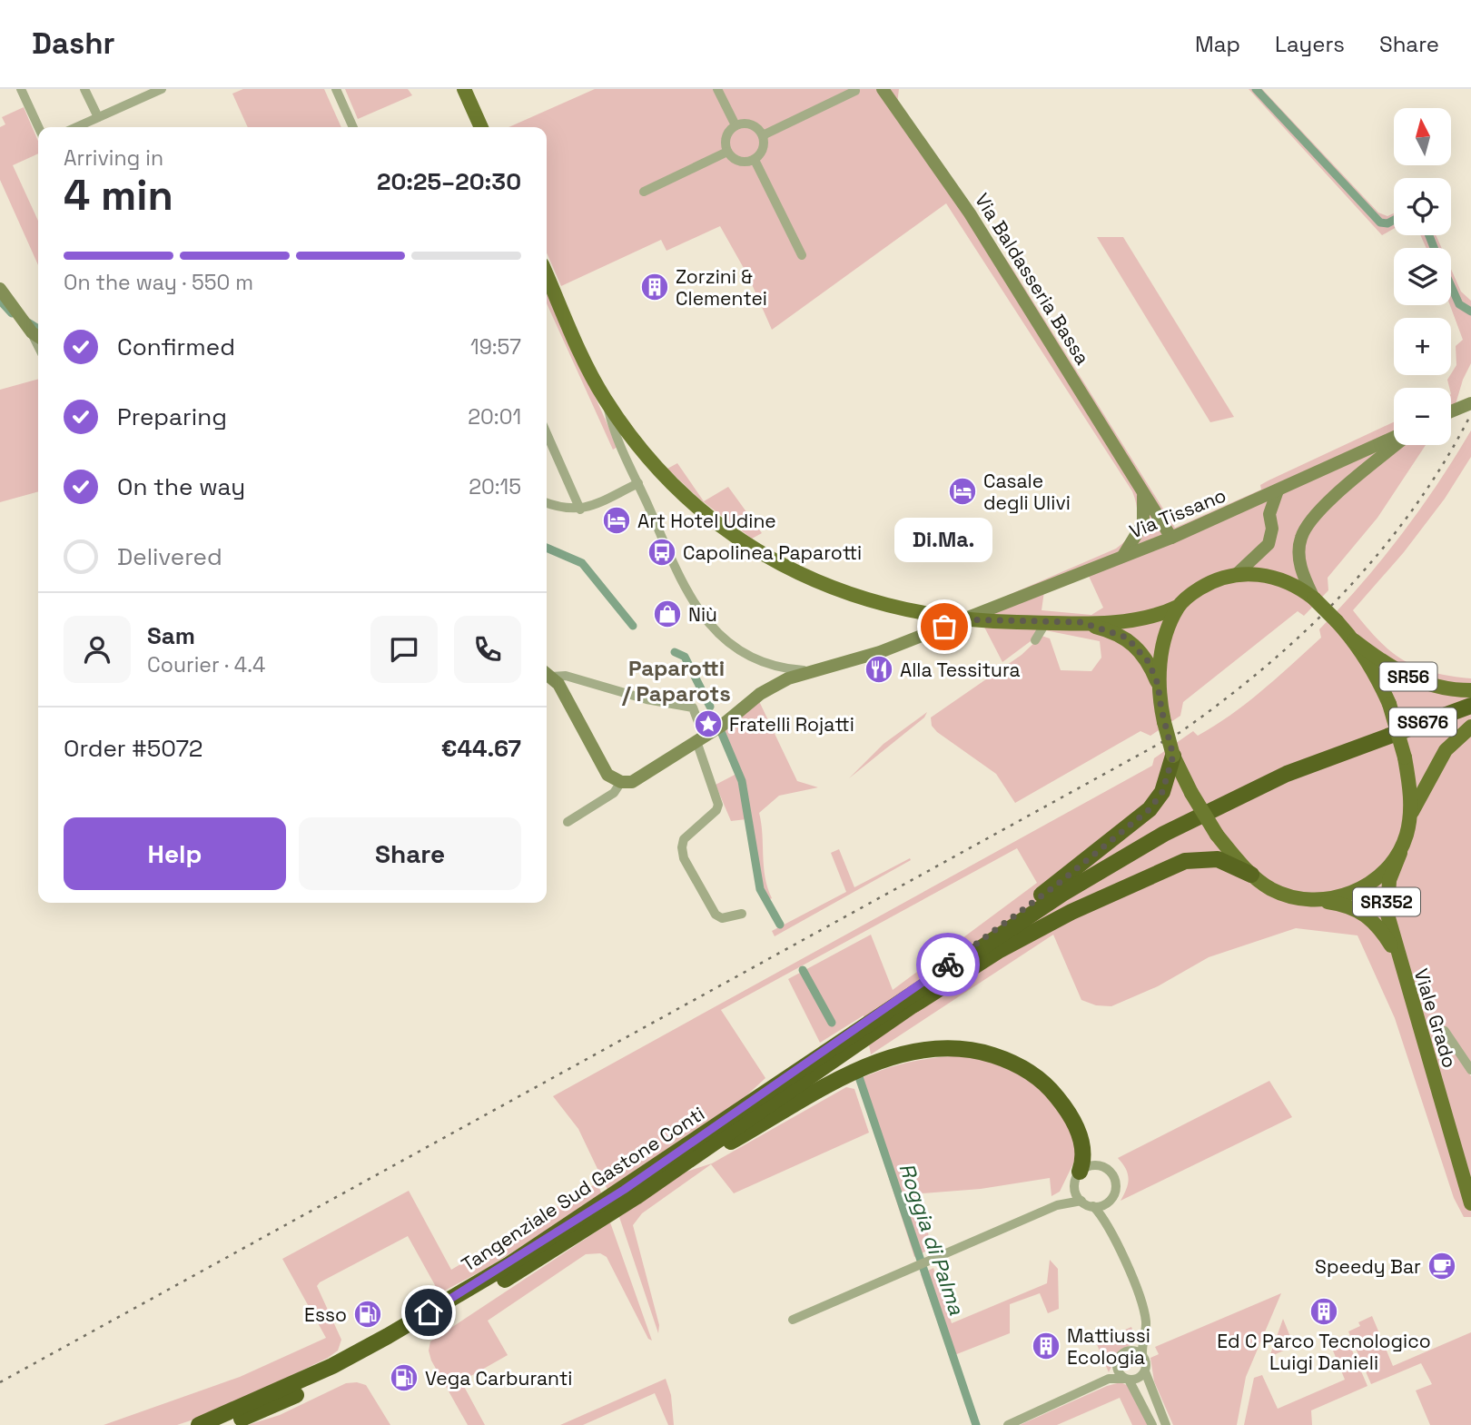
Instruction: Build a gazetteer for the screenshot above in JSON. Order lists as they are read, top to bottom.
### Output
{
  "streets": {
    "highway": ["SS676", "Tangenziale Sud Gastone Conti"],
    "main road": ["SR56", "SR352", "Viale Grado"],
    "street": ["Via Baldasseria Bassa", "Via Tissano"]
  },
  "crossings": [
    ["Via Baldasseria Bassa", "Via Tissano"],
    ["SS676", "Tangenziale Sud Gastone Conti"]
  ],
  "districts": ["Paparotti / Paparots"],
  "water": ["Roggia di Palma"],
  "places": {
    "building": ["Zorzini & Clementei", "Ed C Parco Tecnologico Luigi Danieli", "Mattiussi Ecologia"],
    "hotel": ["Casale degli Ulivi", "Art Hotel Udine"],
    "bus stop": ["Capolinea Paparotti"],
    "shop": ["Niù"],
    "other": ["Di.Ma."],
    "restaurant": ["Alla Tessitura"],
    "place": ["Fratelli Rojatti"],
    "cafe": ["Speedy Bar"],
    "fuel station": ["Esso", "Vega Carburanti"]
  },
  "north": "top",
  "page": {
    "header": "Dashr",
    "nav": ["Map", "Layers", "Share"],
    "map_buttons": ["+", "−"],
    "heading": ["4 min", "Arriving in", "20:25–20:30"],
    "panel": [
      "Sam",
      "Courier · 4.4",
      "Order #5072",
      "€44.67"
    ],
    "bar": "On the way · 550 m",
    "list": [
      ["Confirmed", "19:57"],
      ["Preparing", "20:01"],
      ["On the way", "20:15"],
      "Delivered"
    ],
    "bubble": "Di.Ma.",
    "buttons": ["Help", "Share"]
  }
}
